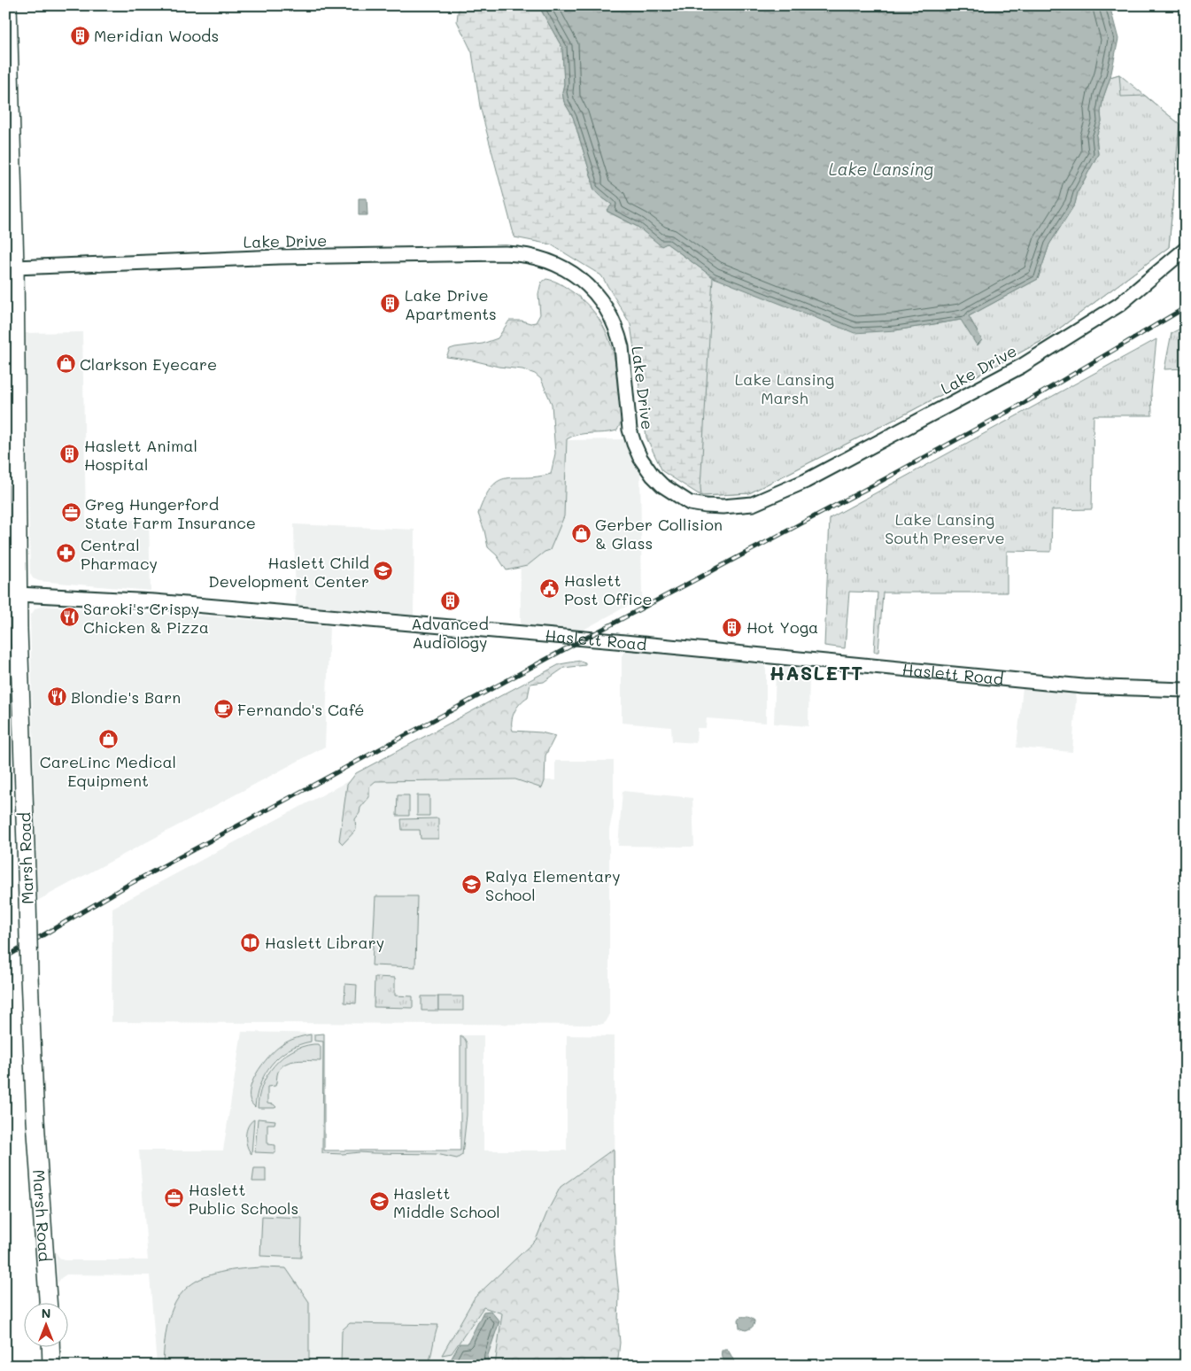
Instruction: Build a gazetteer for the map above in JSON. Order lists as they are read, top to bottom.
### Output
{
  "streets": {
    "main road": ["Marsh Road"],
    "street": ["Lake Drive", "Haslett Road"]
  },
  "crossings": [
    ["Lake Drive", "Marsh Road"],
    ["Haslett Road", "Marsh Road"]
  ],
  "districts": ["HASLETT"],
  "water": ["Lake Lansing"],
  "parks": ["Lake Lansing Marsh", "Lake Lansing South Preserve"],
  "places": {
    "building": [
      "Meridian Woods",
      "Lake Drive Apartments",
      "Haslett Animal Hospital",
      "Advanced Audiology",
      "Hot Yoga"
    ],
    "shop": ["Clarkson Eyecare", "Gerber Collision & Glass", "CareLinc Medical Equipment"],
    "office": ["Greg Hungerford State Farm Insurance", "Haslett Public Schools"],
    "pharmacy": ["Central Pharmacy"],
    "school or university": ["Haslett Child Development Center", "Ralya Elementary School", "Haslett Middle School"],
    "public building": ["Haslett Post Office"],
    "restaurant": ["Saroki's Crispy Chicken & Pizza", "Blondie's Barn"],
    "cafe": ["Fernando's Café"],
    "library": ["Haslett Library"]
  },
  "north": "top"
}
